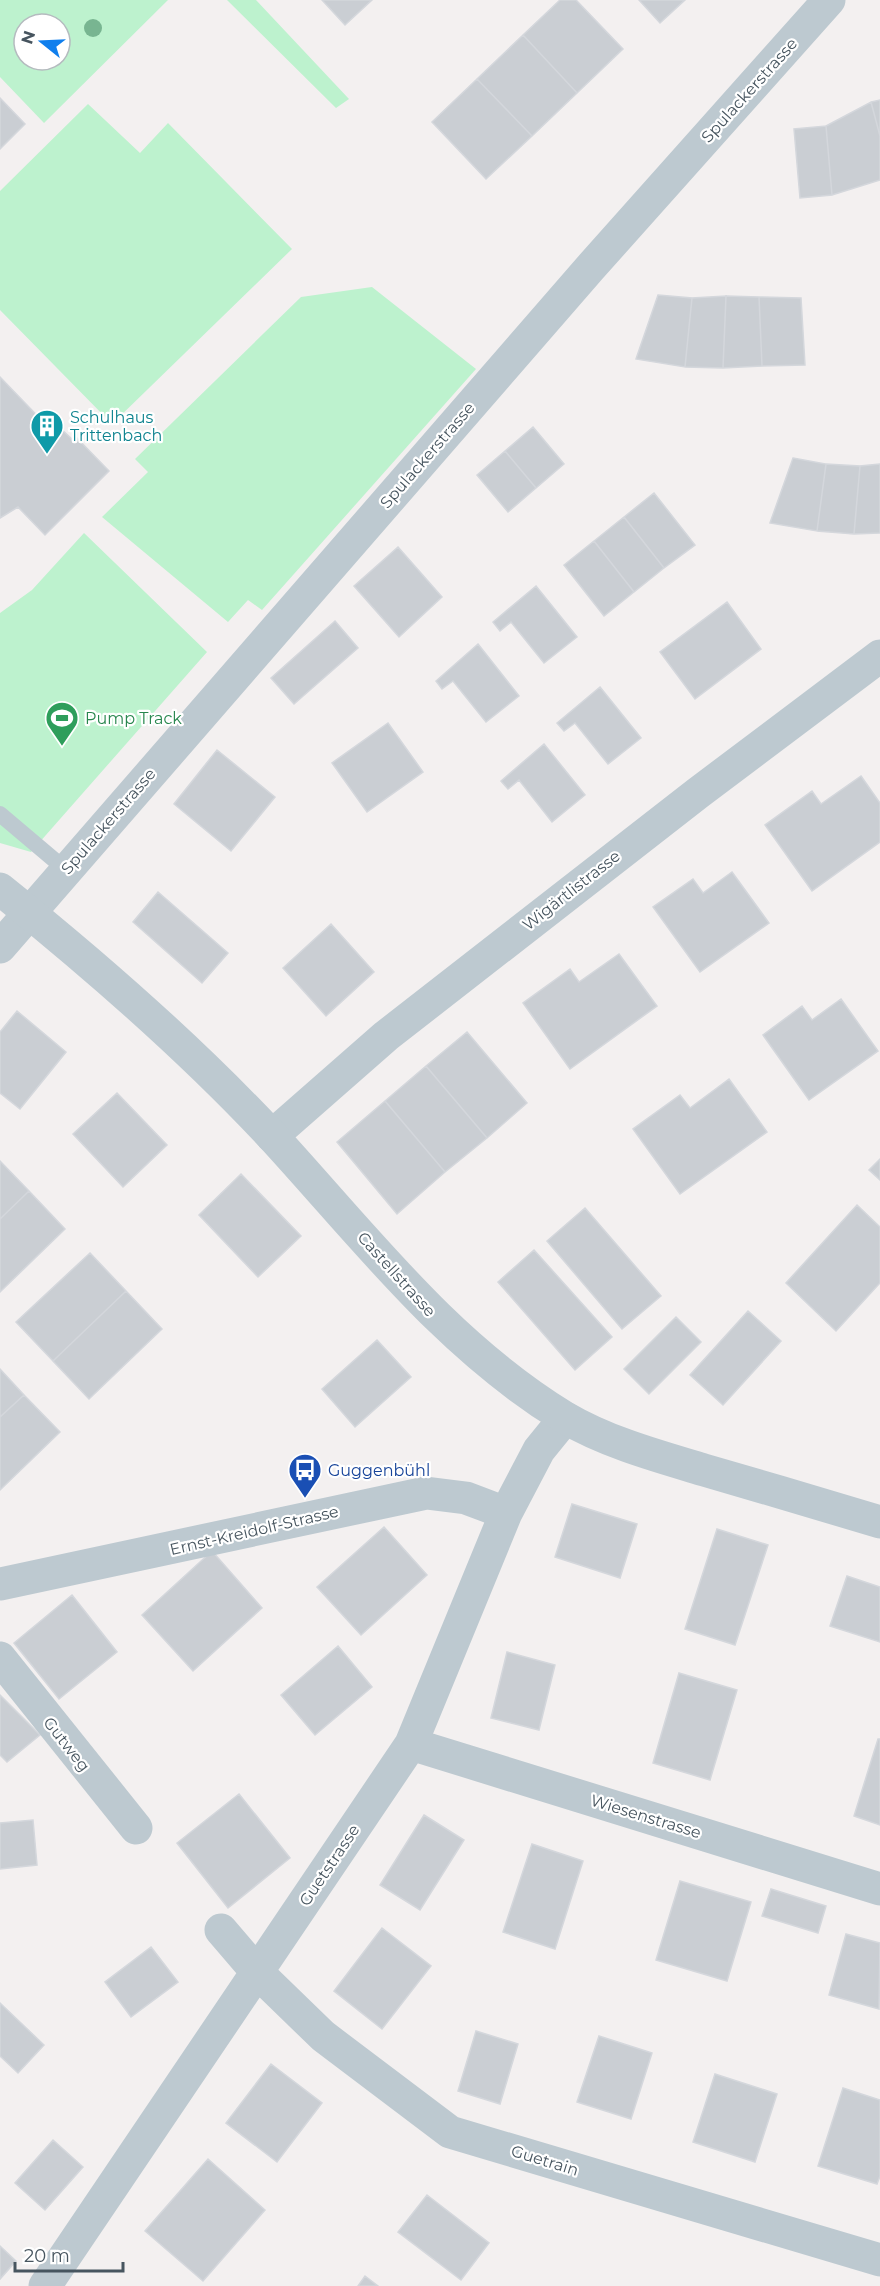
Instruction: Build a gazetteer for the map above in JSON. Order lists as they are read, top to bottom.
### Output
{
  "streets": {
    "street": [
      "Spulackerstrasse",
      "Wigärtlistrasse",
      "Castellstrasse",
      "Ernst-Kreidolf-Strasse",
      "Gutweg",
      "Wiesenstrasse",
      "Guetstrasse",
      "Guetrain"
    ]
  },
  "crossings": [
    ["Spulackerstrasse", "Castellstrasse"],
    ["Wigärtlistrasse", "Castellstrasse"],
    ["Castellstrasse", "Guetstrasse"],
    ["Ernst-Kreidolf-Strasse", "Guetstrasse"],
    ["Wiesenstrasse", "Guetstrasse"],
    ["Guetstrasse", "Guetrain"]
  ],
  "places": {
    "building": ["Schulhaus Trittenbach"],
    "sports": ["Pump Track"],
    "bus stop": ["Guggenbühl"]
  },
  "scale_bar": "20 m",
  "north": "left"
}
